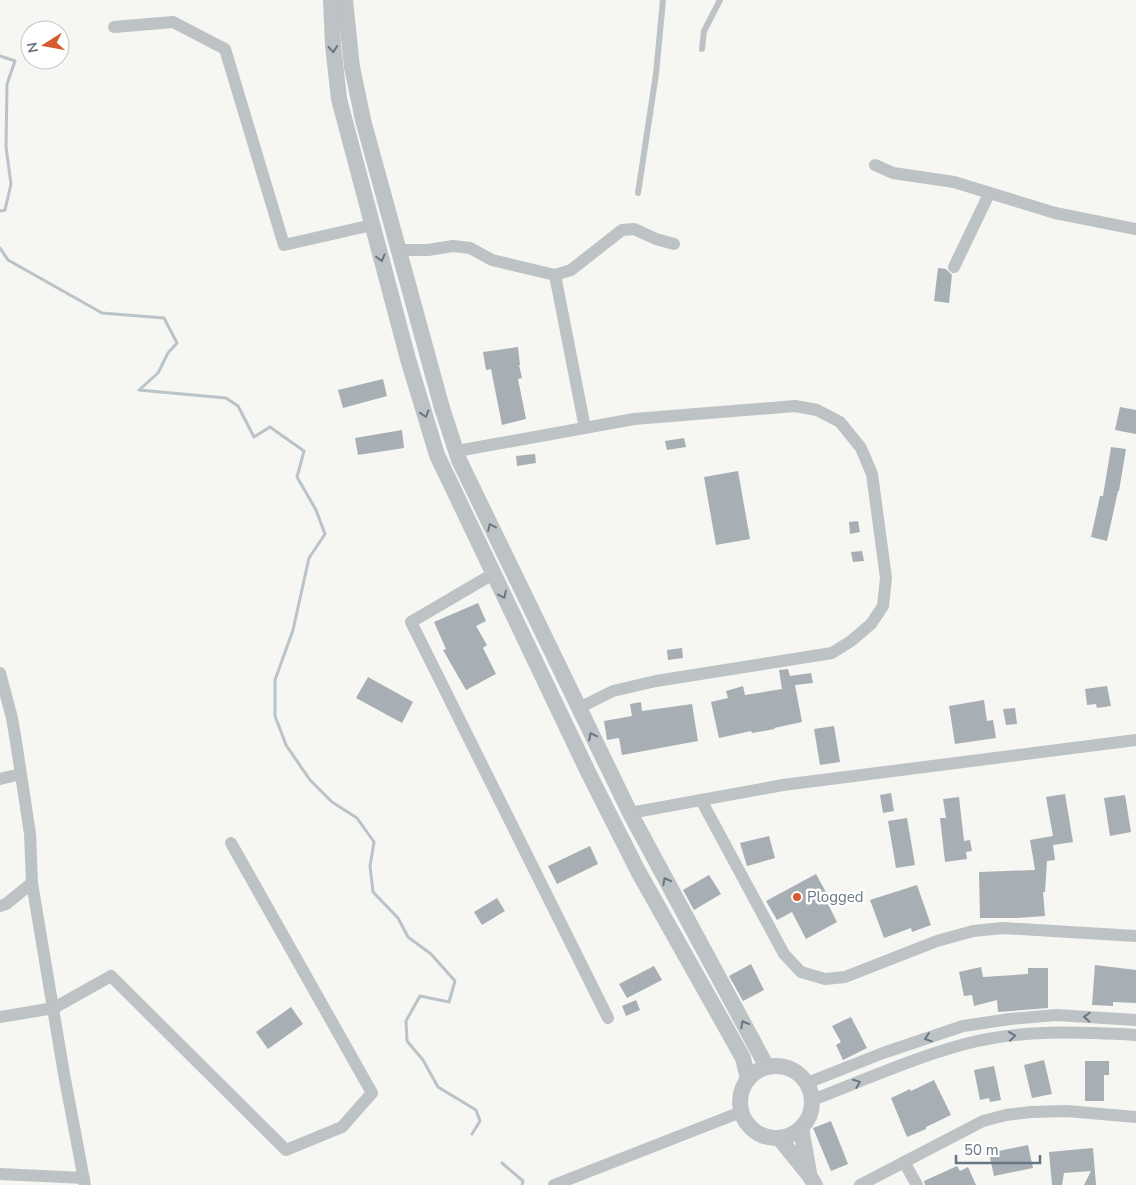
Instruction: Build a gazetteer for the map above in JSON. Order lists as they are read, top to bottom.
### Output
{
  "places": ["Plogged"],
  "scale_bar": "50 m",
  "north": "left"
}
